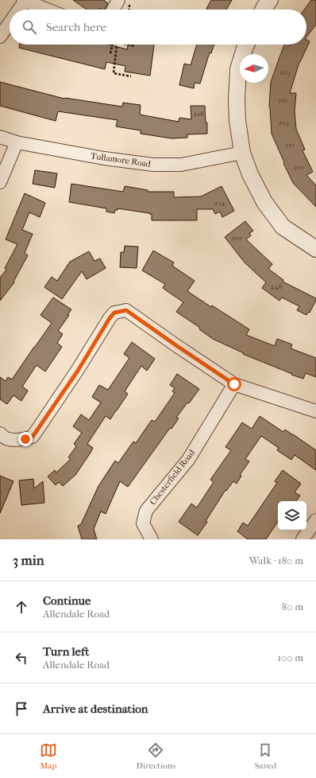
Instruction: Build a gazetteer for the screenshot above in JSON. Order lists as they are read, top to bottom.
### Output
{
  "streets": {
    "street": ["Tullamore Road", "Chesterfield Road"]
  },
  "house_numbers": [
    "263",
    "261",
    "258",
    "259",
    "257",
    "255",
    "254",
    "252",
    "248"
  ],
  "north": "left",
  "page": {
    "search": "Search here",
    "heading": ["3 min", "Walk · 180 m"],
    "list": [
      ["Continue", "Allendale Road", "80 m"],
      ["Turn left", "Allendale Road", "100 m"],
      "Arrive at destination"
    ],
    "nav": ["Map", "Directions", "Saved"]
  }
}
